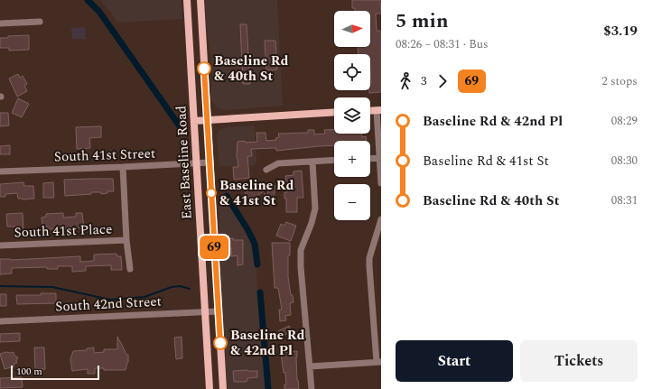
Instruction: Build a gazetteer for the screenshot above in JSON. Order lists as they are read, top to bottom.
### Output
{
  "streets": {
    "main road": ["East Baseline Road"],
    "street": ["South 41st Street", "South 41st Place", "South 42nd Street"]
  },
  "crossings": [
    ["South 41st Street", "East Baseline Road"],
    ["East Baseline Road", "South 42nd Street"]
  ],
  "places": ["Baseline Rd & 40th St", "Baseline Rd & 41st St", "Baseline Rd & 42nd Pl"],
  "lines": ["bus line 69"],
  "scale_bar": "100 m",
  "north": "right",
  "page": {
    "on_map": "69",
    "heading": ["5 min", "08:26 – 08:31 · Bus", "$3.19"],
    "map_buttons": ["+", "−"],
    "legs": ["3", "69", "2 stops"],
    "list": [
      {
        "name": "Baseline Rd & 42nd Pl",
        "value": "08:29"
      },
      {
        "name": "Baseline Rd & 41st St",
        "value": "08:30"
      },
      {
        "name": "Baseline Rd & 40th St",
        "value": "08:31"
      }
    ],
    "buttons": ["Start", "Tickets"],
    "scale": "100 m"
  }
}
